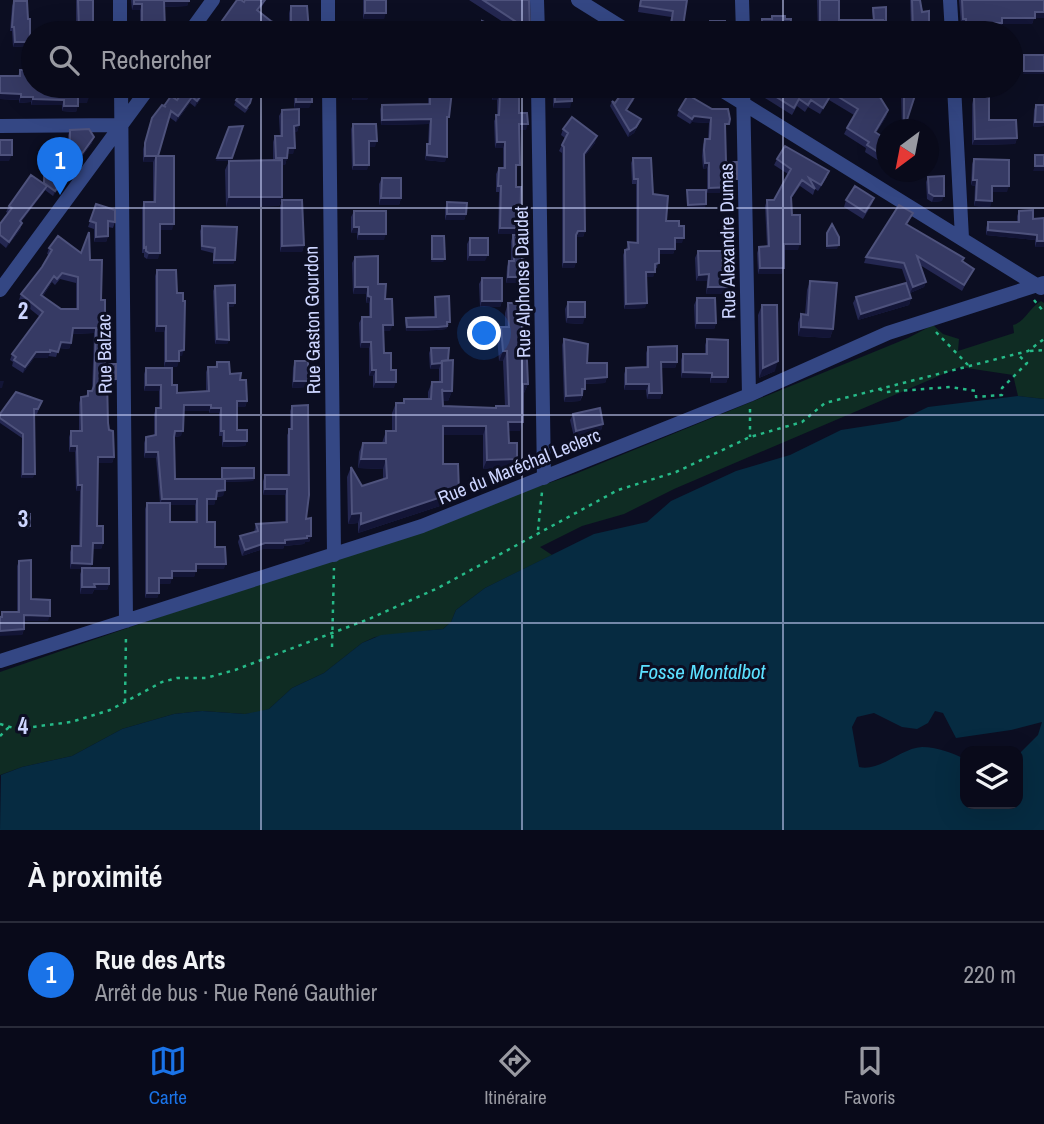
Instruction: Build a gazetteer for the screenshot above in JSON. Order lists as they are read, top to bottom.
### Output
{
  "streets": {
    "street": [
      "Rue Alexandre Dumas",
      "Rue Alphonse Daudet",
      "Rue Gaston Gourdon",
      "Rue Balzac",
      "Rue du Maréchal Leclerc"
    ]
  },
  "crossings": [
    ["Rue Alexandre Dumas", "Rue du Maréchal Leclerc"],
    ["Rue Alphonse Daudet", "Rue du Maréchal Leclerc"],
    ["Rue Gaston Gourdon", "Rue du Maréchal Leclerc"],
    ["Rue Balzac", "Rue du Maréchal Leclerc"]
  ],
  "water": ["Fosse Montalbot"],
  "north": "bottom left",
  "page": {
    "search": "Rechercher",
    "pins": "1",
    "heading": "À proximité",
    "list": [
      {
        "mark": "1",
        "name": "Rue des Arts",
        "note": "Arrêt de bus · Rue René Gauthier",
        "value": "220 m"
      }
    ],
    "nav": ["Carte", "Itinéraire", "Favoris"]
  },
  "grid": {
    "rows": ["2", "3", "4"]
  }
}
